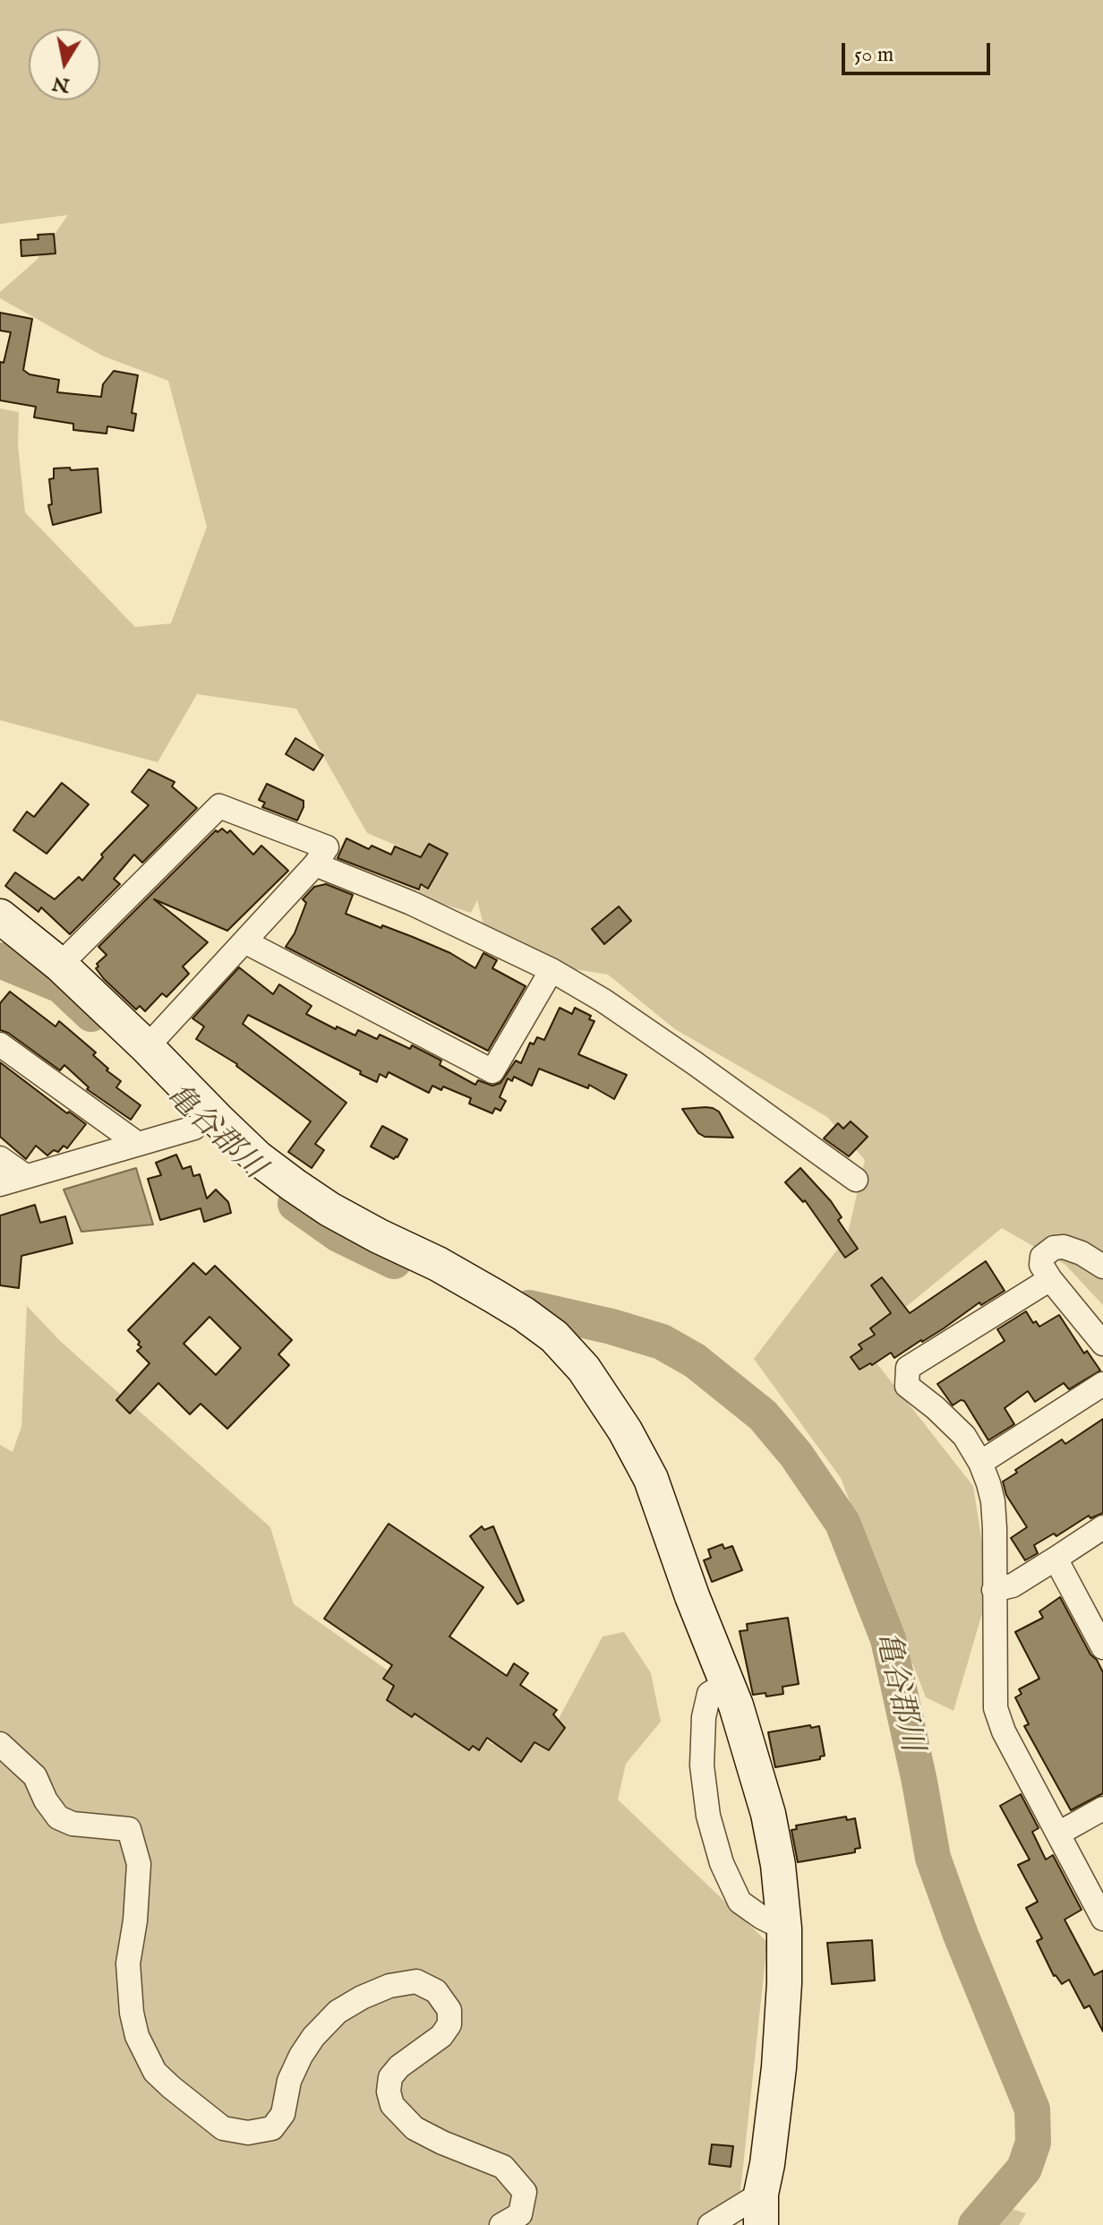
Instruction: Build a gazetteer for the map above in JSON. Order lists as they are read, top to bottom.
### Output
{
  "water": ["亀谷郡川"],
  "scale_bar": "50 m",
  "north": "bottom"
}
